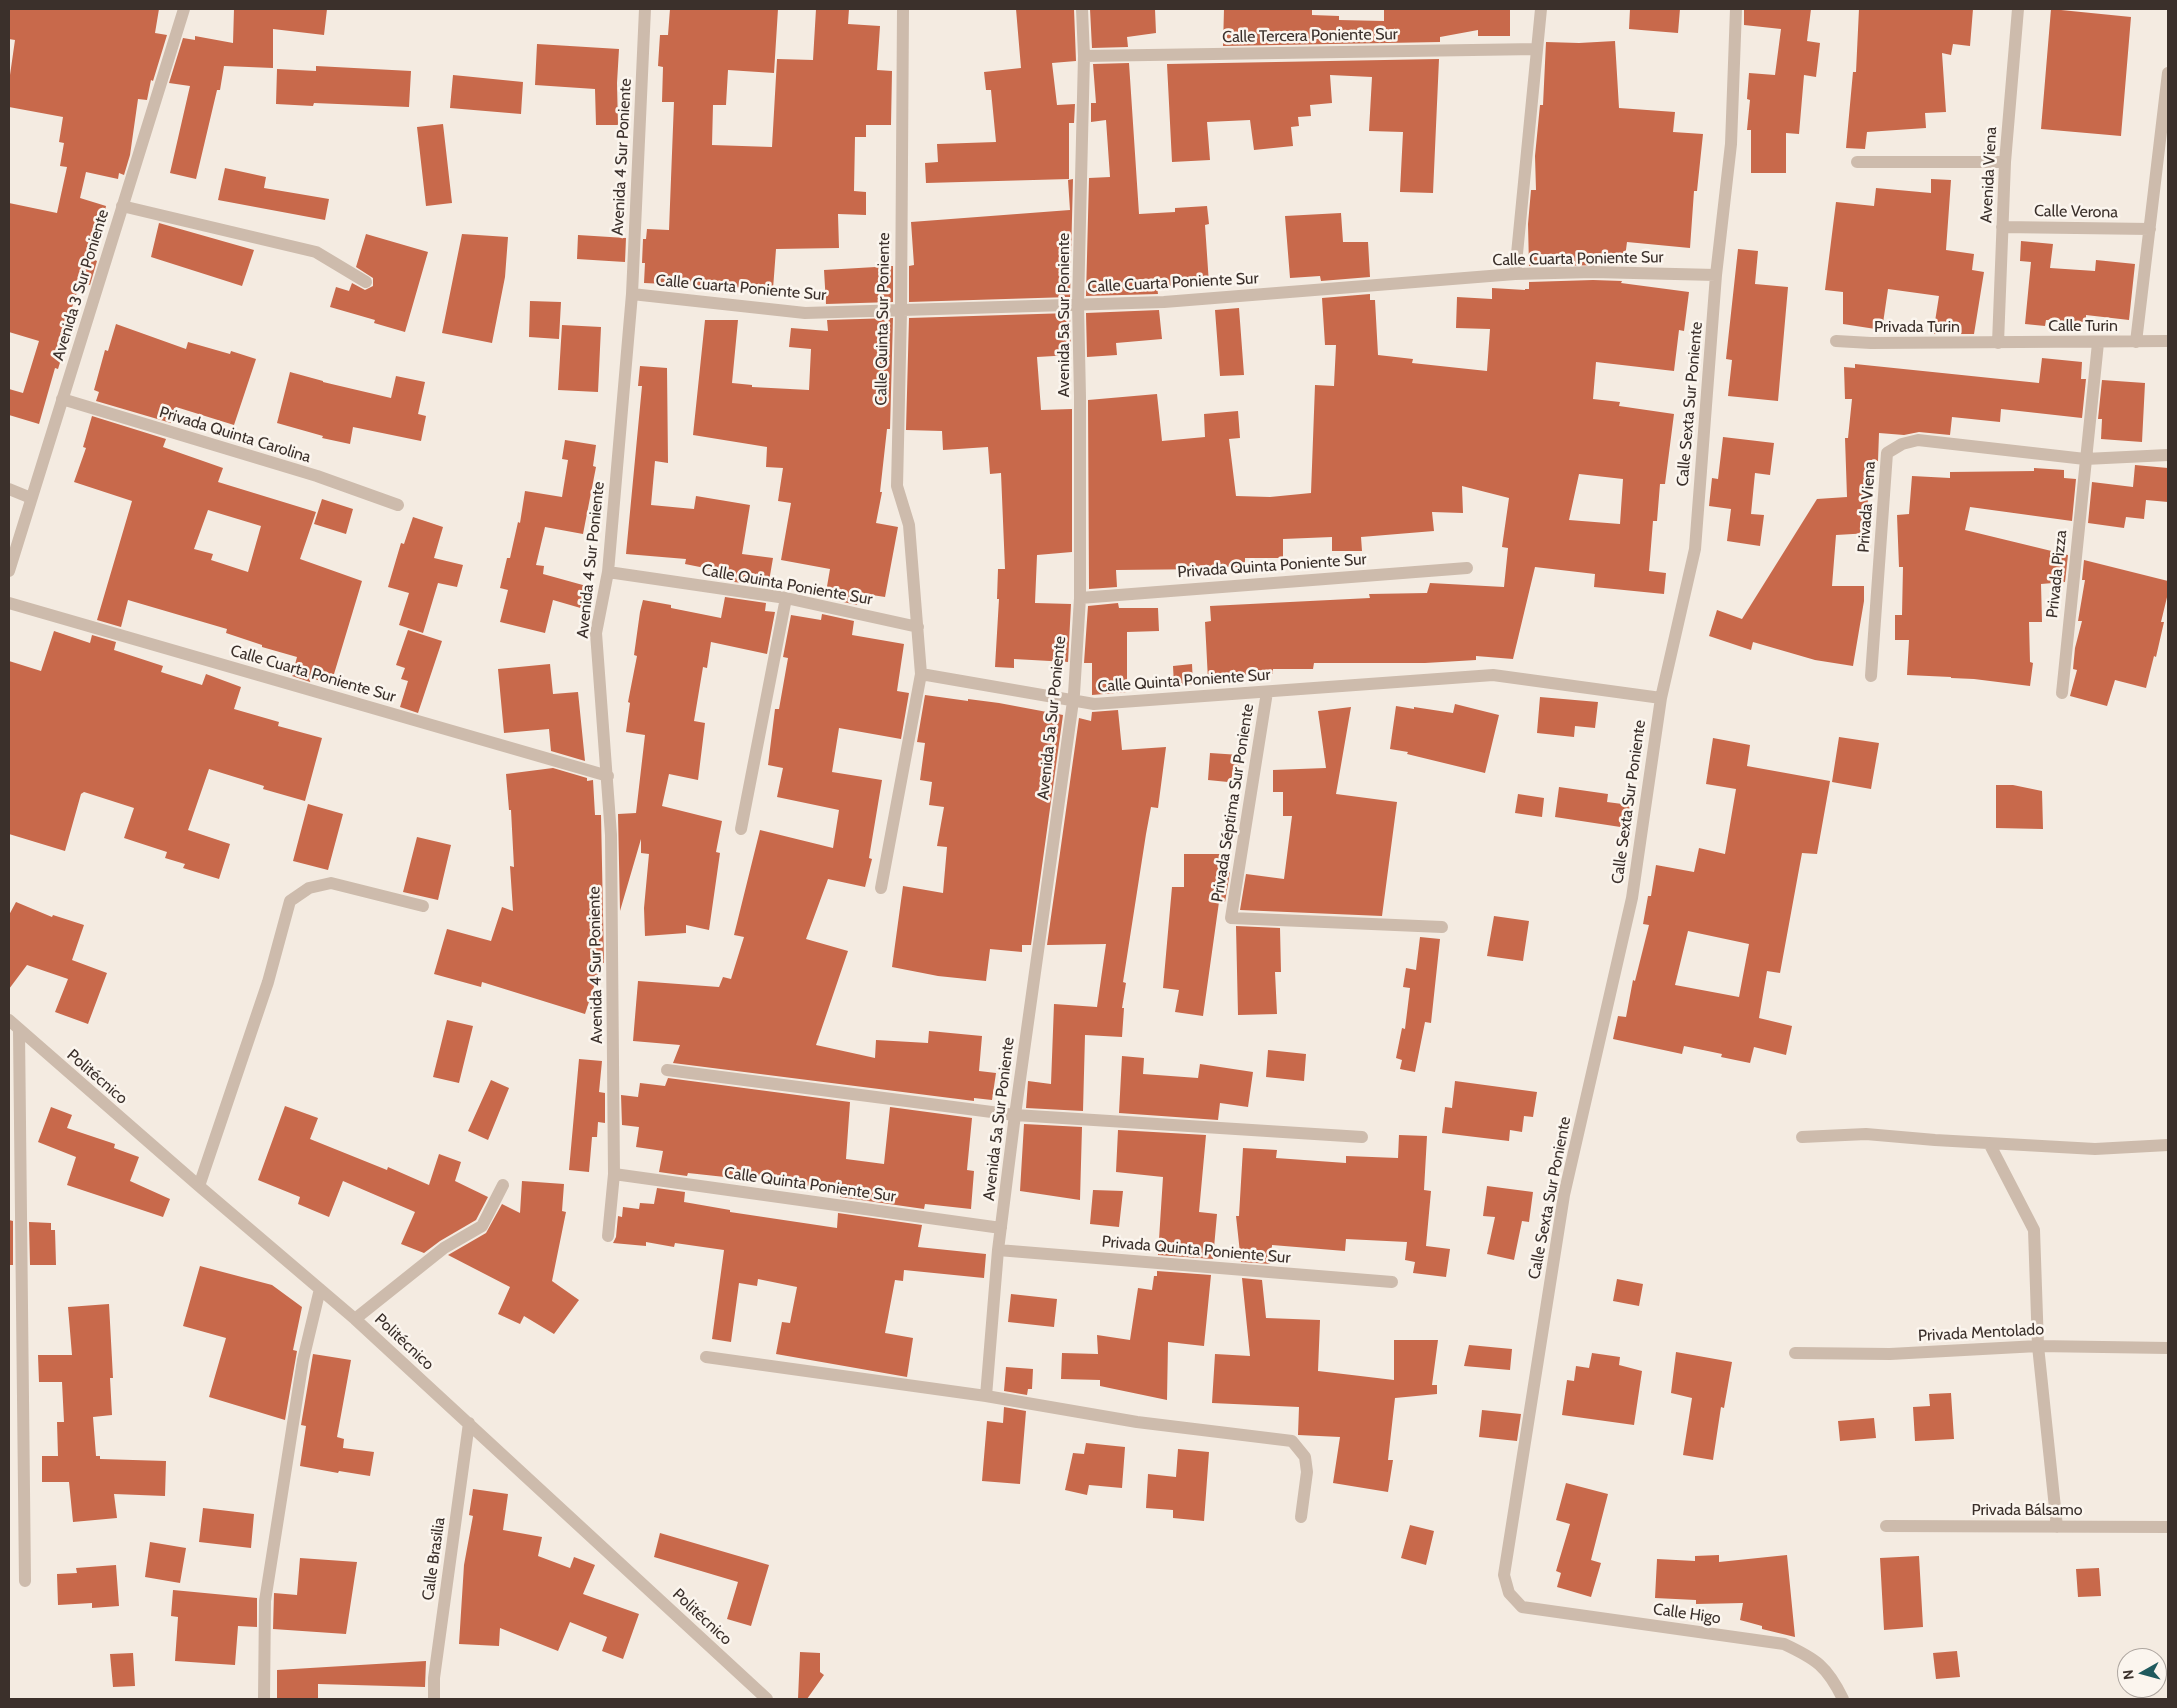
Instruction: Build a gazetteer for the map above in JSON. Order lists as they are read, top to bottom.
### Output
{
  "streets": {
    "street": [
      "Calle Tercera Poniente Sur",
      "Avenida 4 Sur Poniente",
      "Avenida Viena",
      "Calle Verona",
      "Calle Cuarta Poniente Sur",
      "Avenida 3 Sur Poniente",
      "Avenida 5a Sur Poniente",
      "Calle Quinta Sur Poniente",
      "Calle Turin",
      "Privada Turin",
      "Calle Sexta Sur Poniente",
      "Privada Quinta Carolina",
      "Privada Viena",
      "Privada Quinta Poniente Sur",
      "Privada Pizza",
      "Calle Quinta Poniente Sur",
      "Privada Séptima Sur Poniente",
      "Politécnico",
      "Privada Mentolado",
      "Privada Bálsamo",
      "Calle Brasilia",
      "Calle Higo"
    ]
  },
  "crossings": [
    ["Calle Tercera Poniente Sur", "Avenida 5a Sur Poniente"],
    ["Avenida 4 Sur Poniente", "Calle Cuarta Poniente Sur"],
    ["Avenida 4 Sur Poniente", "Calle Quinta Poniente Sur"],
    ["Avenida Viena", "Calle Verona"],
    ["Avenida Viena", "Calle Turin"],
    ["Avenida Viena", "Privada Turin"],
    ["Calle Cuarta Poniente Sur", "Avenida 5a Sur Poniente"],
    ["Calle Cuarta Poniente Sur", "Calle Quinta Sur Poniente"],
    ["Calle Cuarta Poniente Sur", "Calle Sexta Sur Poniente"],
    ["Avenida 3 Sur Poniente", "Privada Quinta Carolina"],
    ["Avenida 5a Sur Poniente", "Privada Quinta Poniente Sur"],
    ["Avenida 5a Sur Poniente", "Calle Quinta Poniente Sur"],
    ["Calle Quinta Sur Poniente", "Calle Quinta Poniente Sur"],
    ["Calle Turin", "Privada Turin"],
    ["Calle Turin", "Privada Pizza"],
    ["Calle Sexta Sur Poniente", "Calle Quinta Poniente Sur"],
    ["Calle Sexta Sur Poniente", "Calle Higo"],
    ["Privada Viena", "Privada Pizza"],
    ["Calle Quinta Poniente Sur", "Privada Séptima Sur Poniente"],
    ["Politécnico", "Calle Brasilia"]
  ],
  "north": "left"
}
